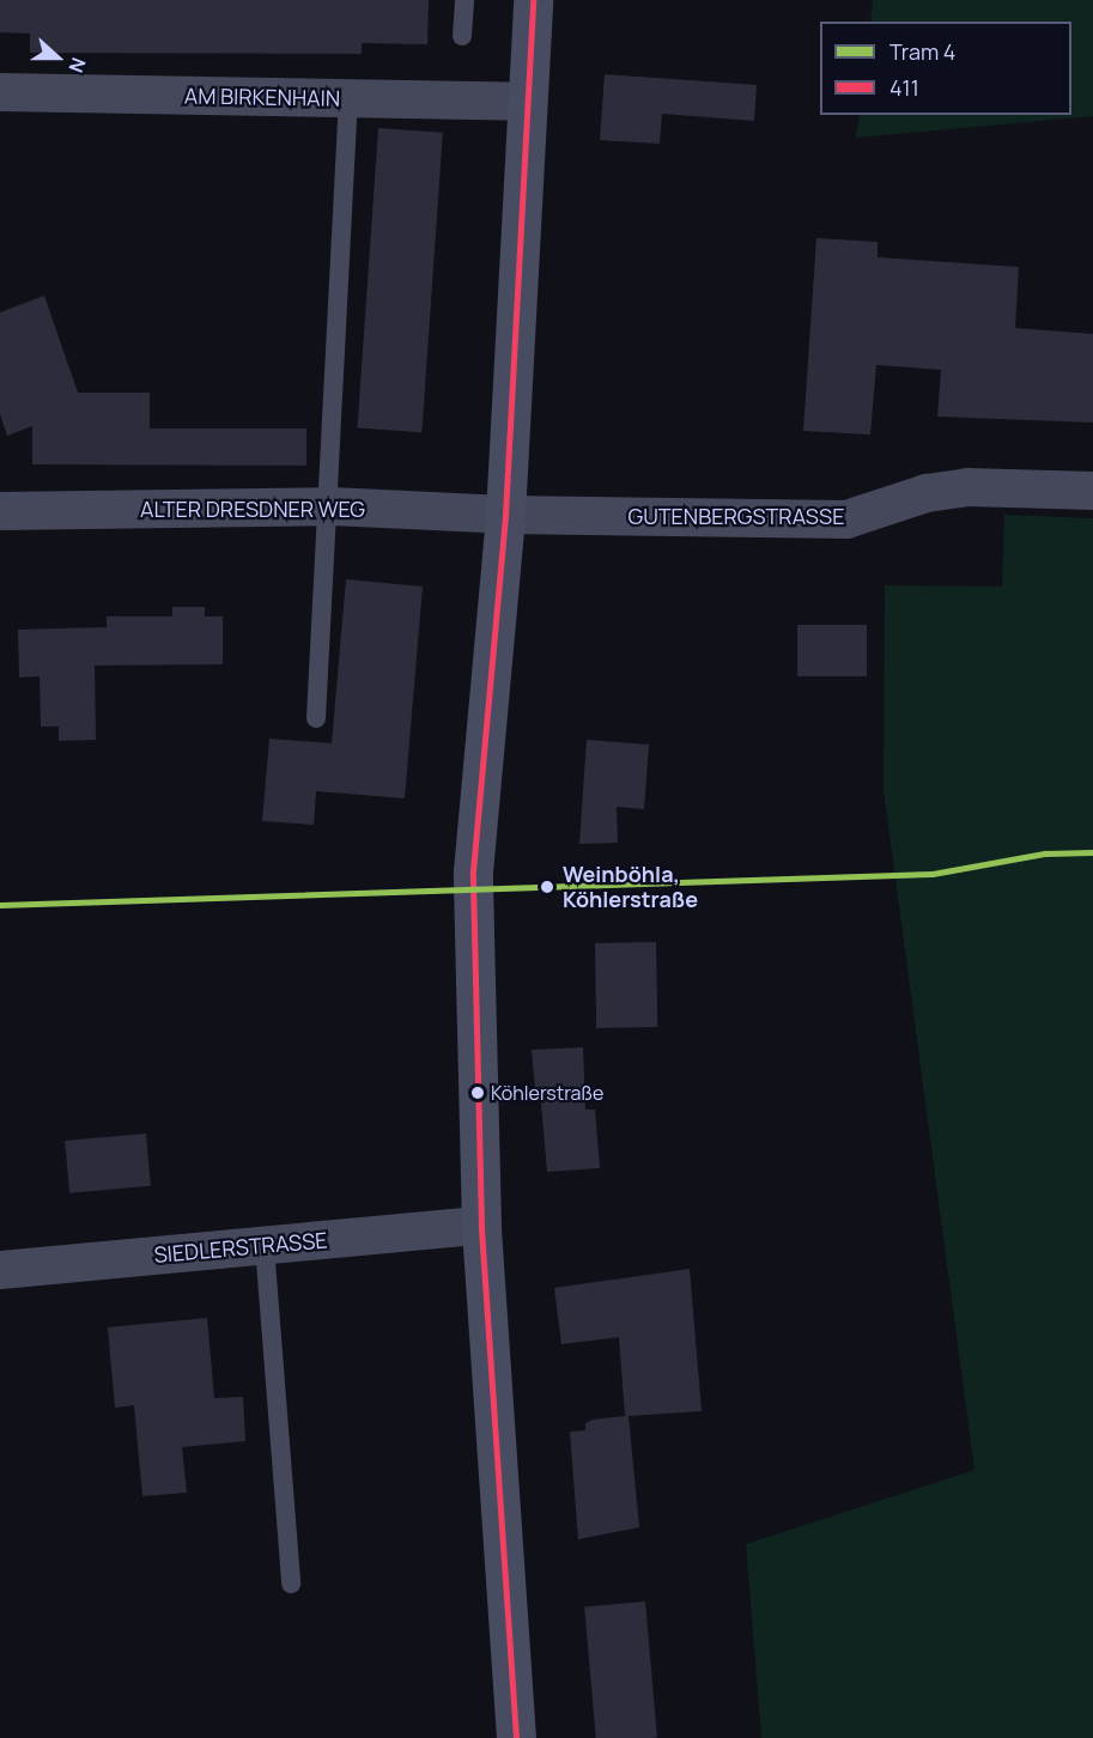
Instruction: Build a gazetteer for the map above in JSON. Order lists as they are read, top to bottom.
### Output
{
  "streets": {
    "street": [
      "AM BIRKENHAIN",
      "ALTER DRESDNER WEG",
      "GUTENBERGSTRASSE",
      "SIEDLERSTRASSE"
    ]
  },
  "crossings": [
    ["ALTER DRESDNER WEG", "GUTENBERGSTRASSE"]
  ],
  "places": ["Weinböhla, Köhlerstraße", "Köhlerstraße"],
  "lines": ["transit line 411", "tram line 4"],
  "legend": ["Tram 4", "411"],
  "north": "right"
}
